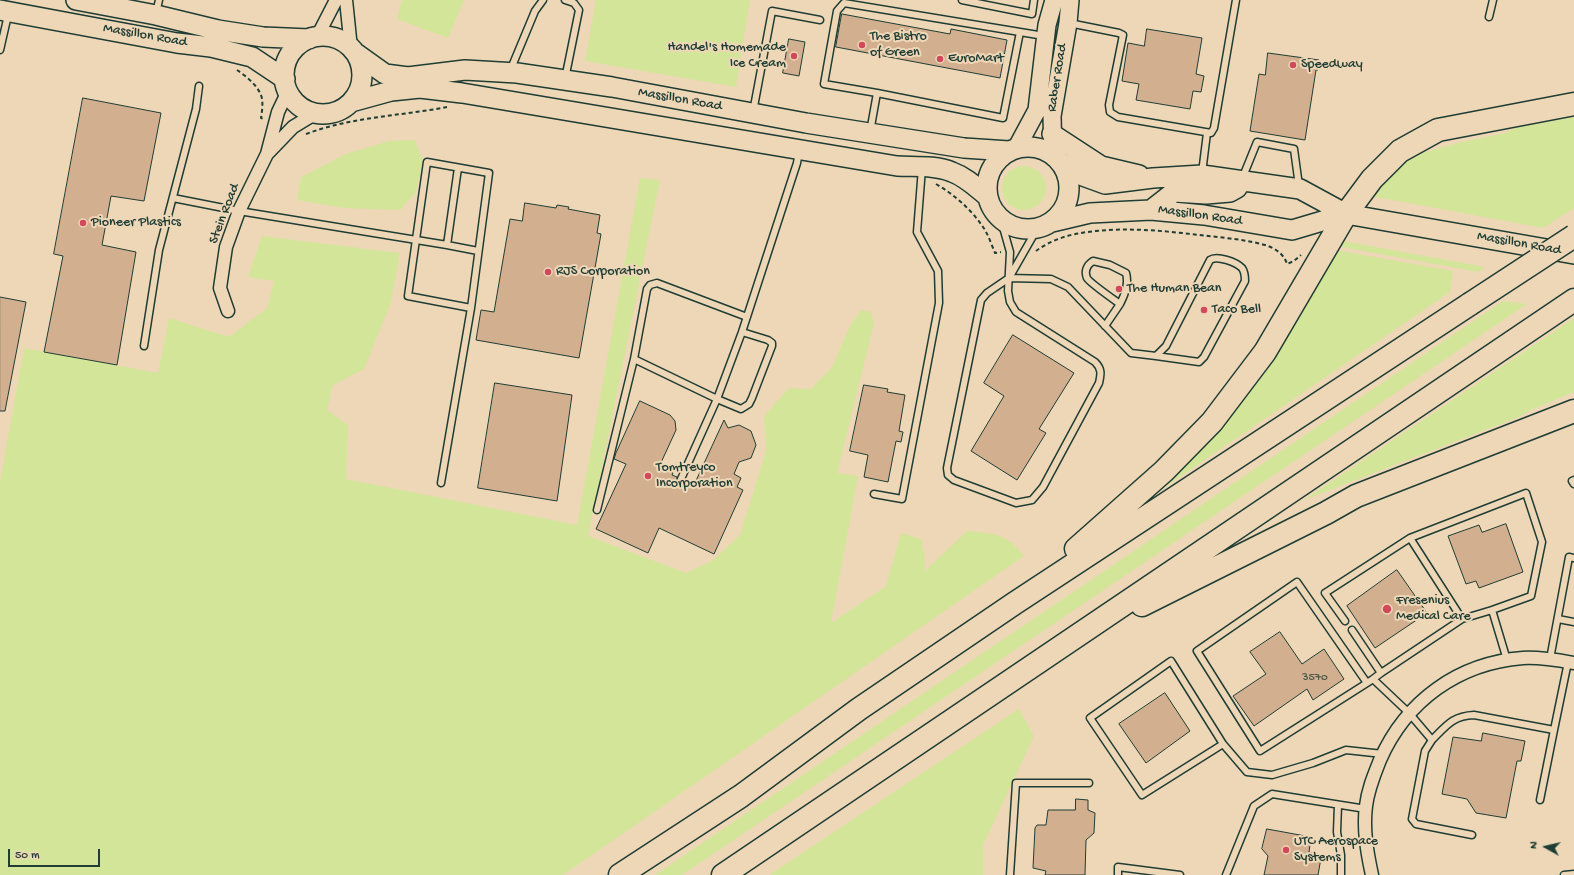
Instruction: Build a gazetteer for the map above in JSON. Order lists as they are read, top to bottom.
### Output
{
  "streets": {
    "main road": ["Massillon Road"],
    "street": ["Raber Road", "Stein Road"]
  },
  "crossings": [
    ["Massillon Road", "Raber Road"],
    ["Massillon Road", "Stein Road"]
  ],
  "places": [
    "The Bistro of Green",
    "Handel's Homemade Ice Cream",
    "EuroMart",
    "Speedway",
    "Pioneer Plastics",
    "RJS Corporation",
    "The Human Bean",
    "Taco Bell",
    "Tomtreyco Incorporation",
    "Fresenius Medical Care",
    "UTC Aerospace Systems"
  ],
  "house_numbers": ["3570"],
  "scale_bar": "50 m",
  "north": "left"
}
